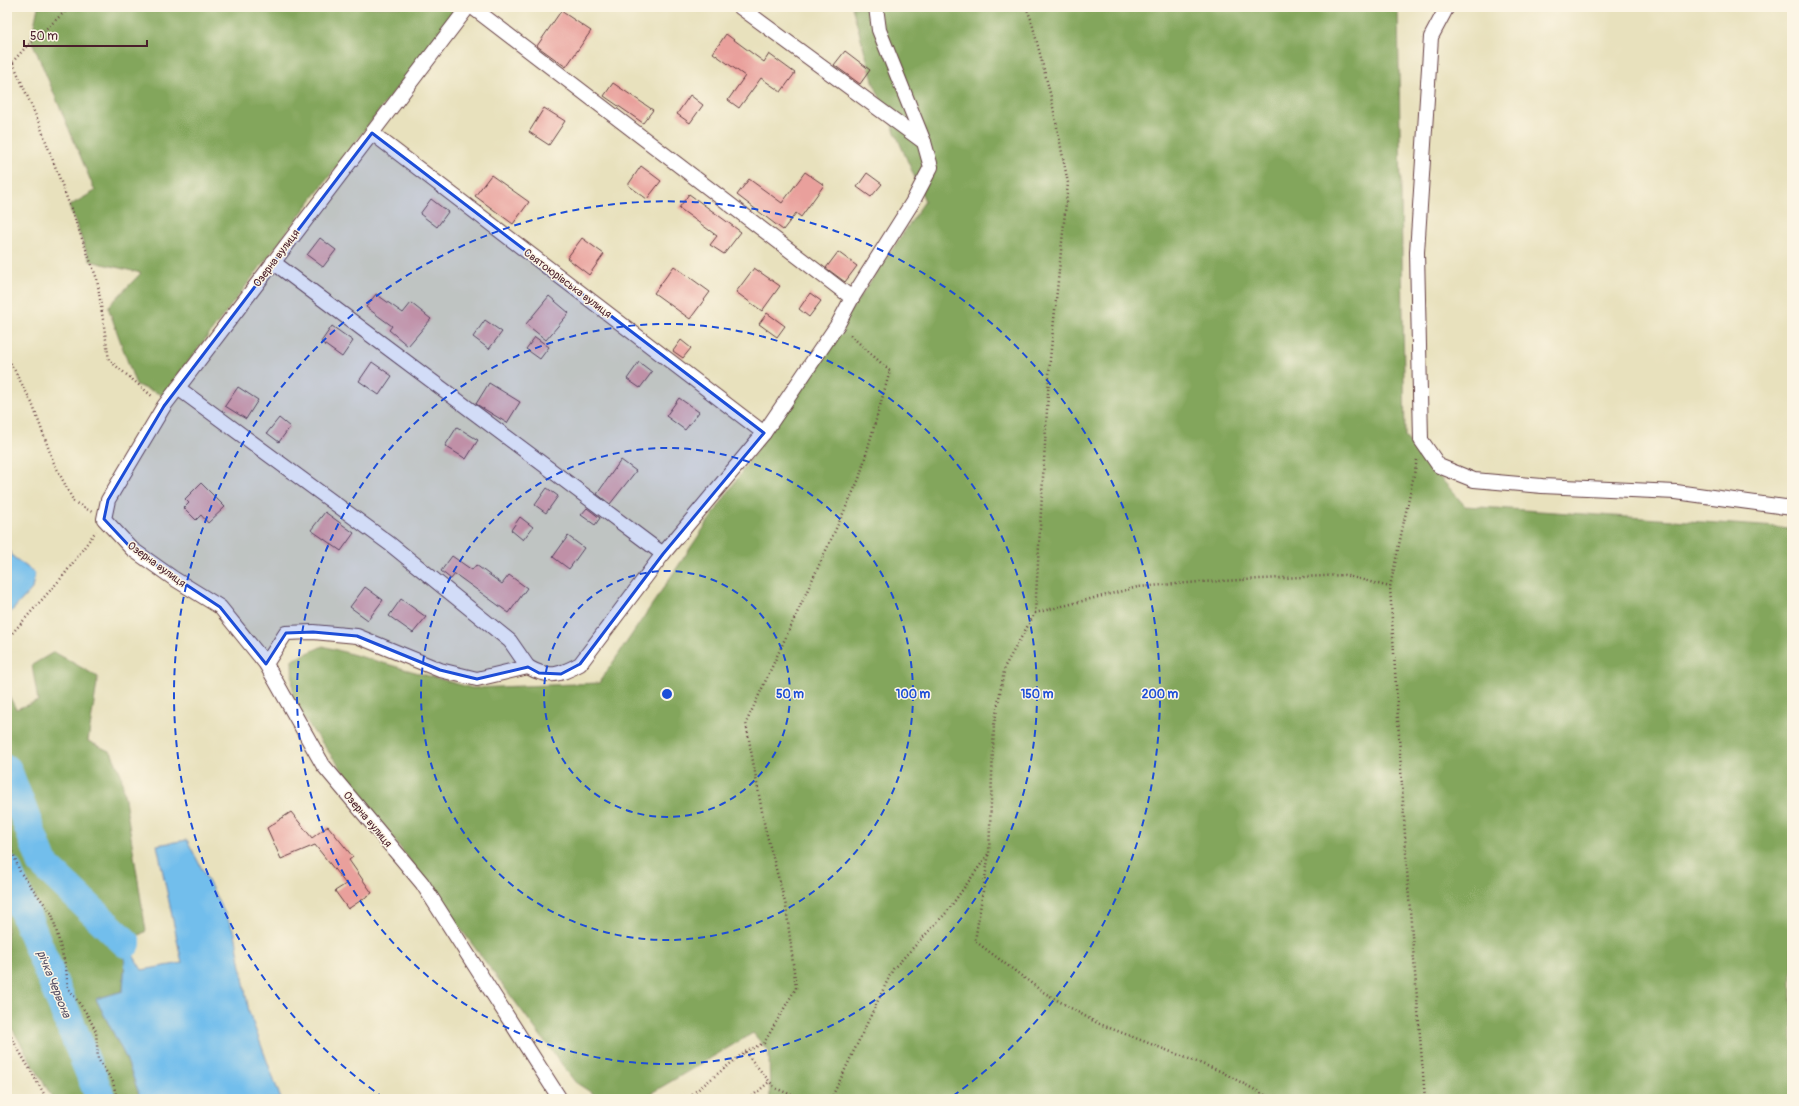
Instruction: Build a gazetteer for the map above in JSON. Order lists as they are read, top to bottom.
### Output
{
  "streets": {
    "street": ["Озерна вулиця", "Святоюрівська вулиця"]
  },
  "crossings": [
    ["Озерна вулиця", "Святоюрівська вулиця"]
  ],
  "water": ["річка Червона"],
  "scale_bar": "50 m",
  "rings": [
    "50 m",
    "100 m",
    "150 m",
    "200 m"
  ]
}
